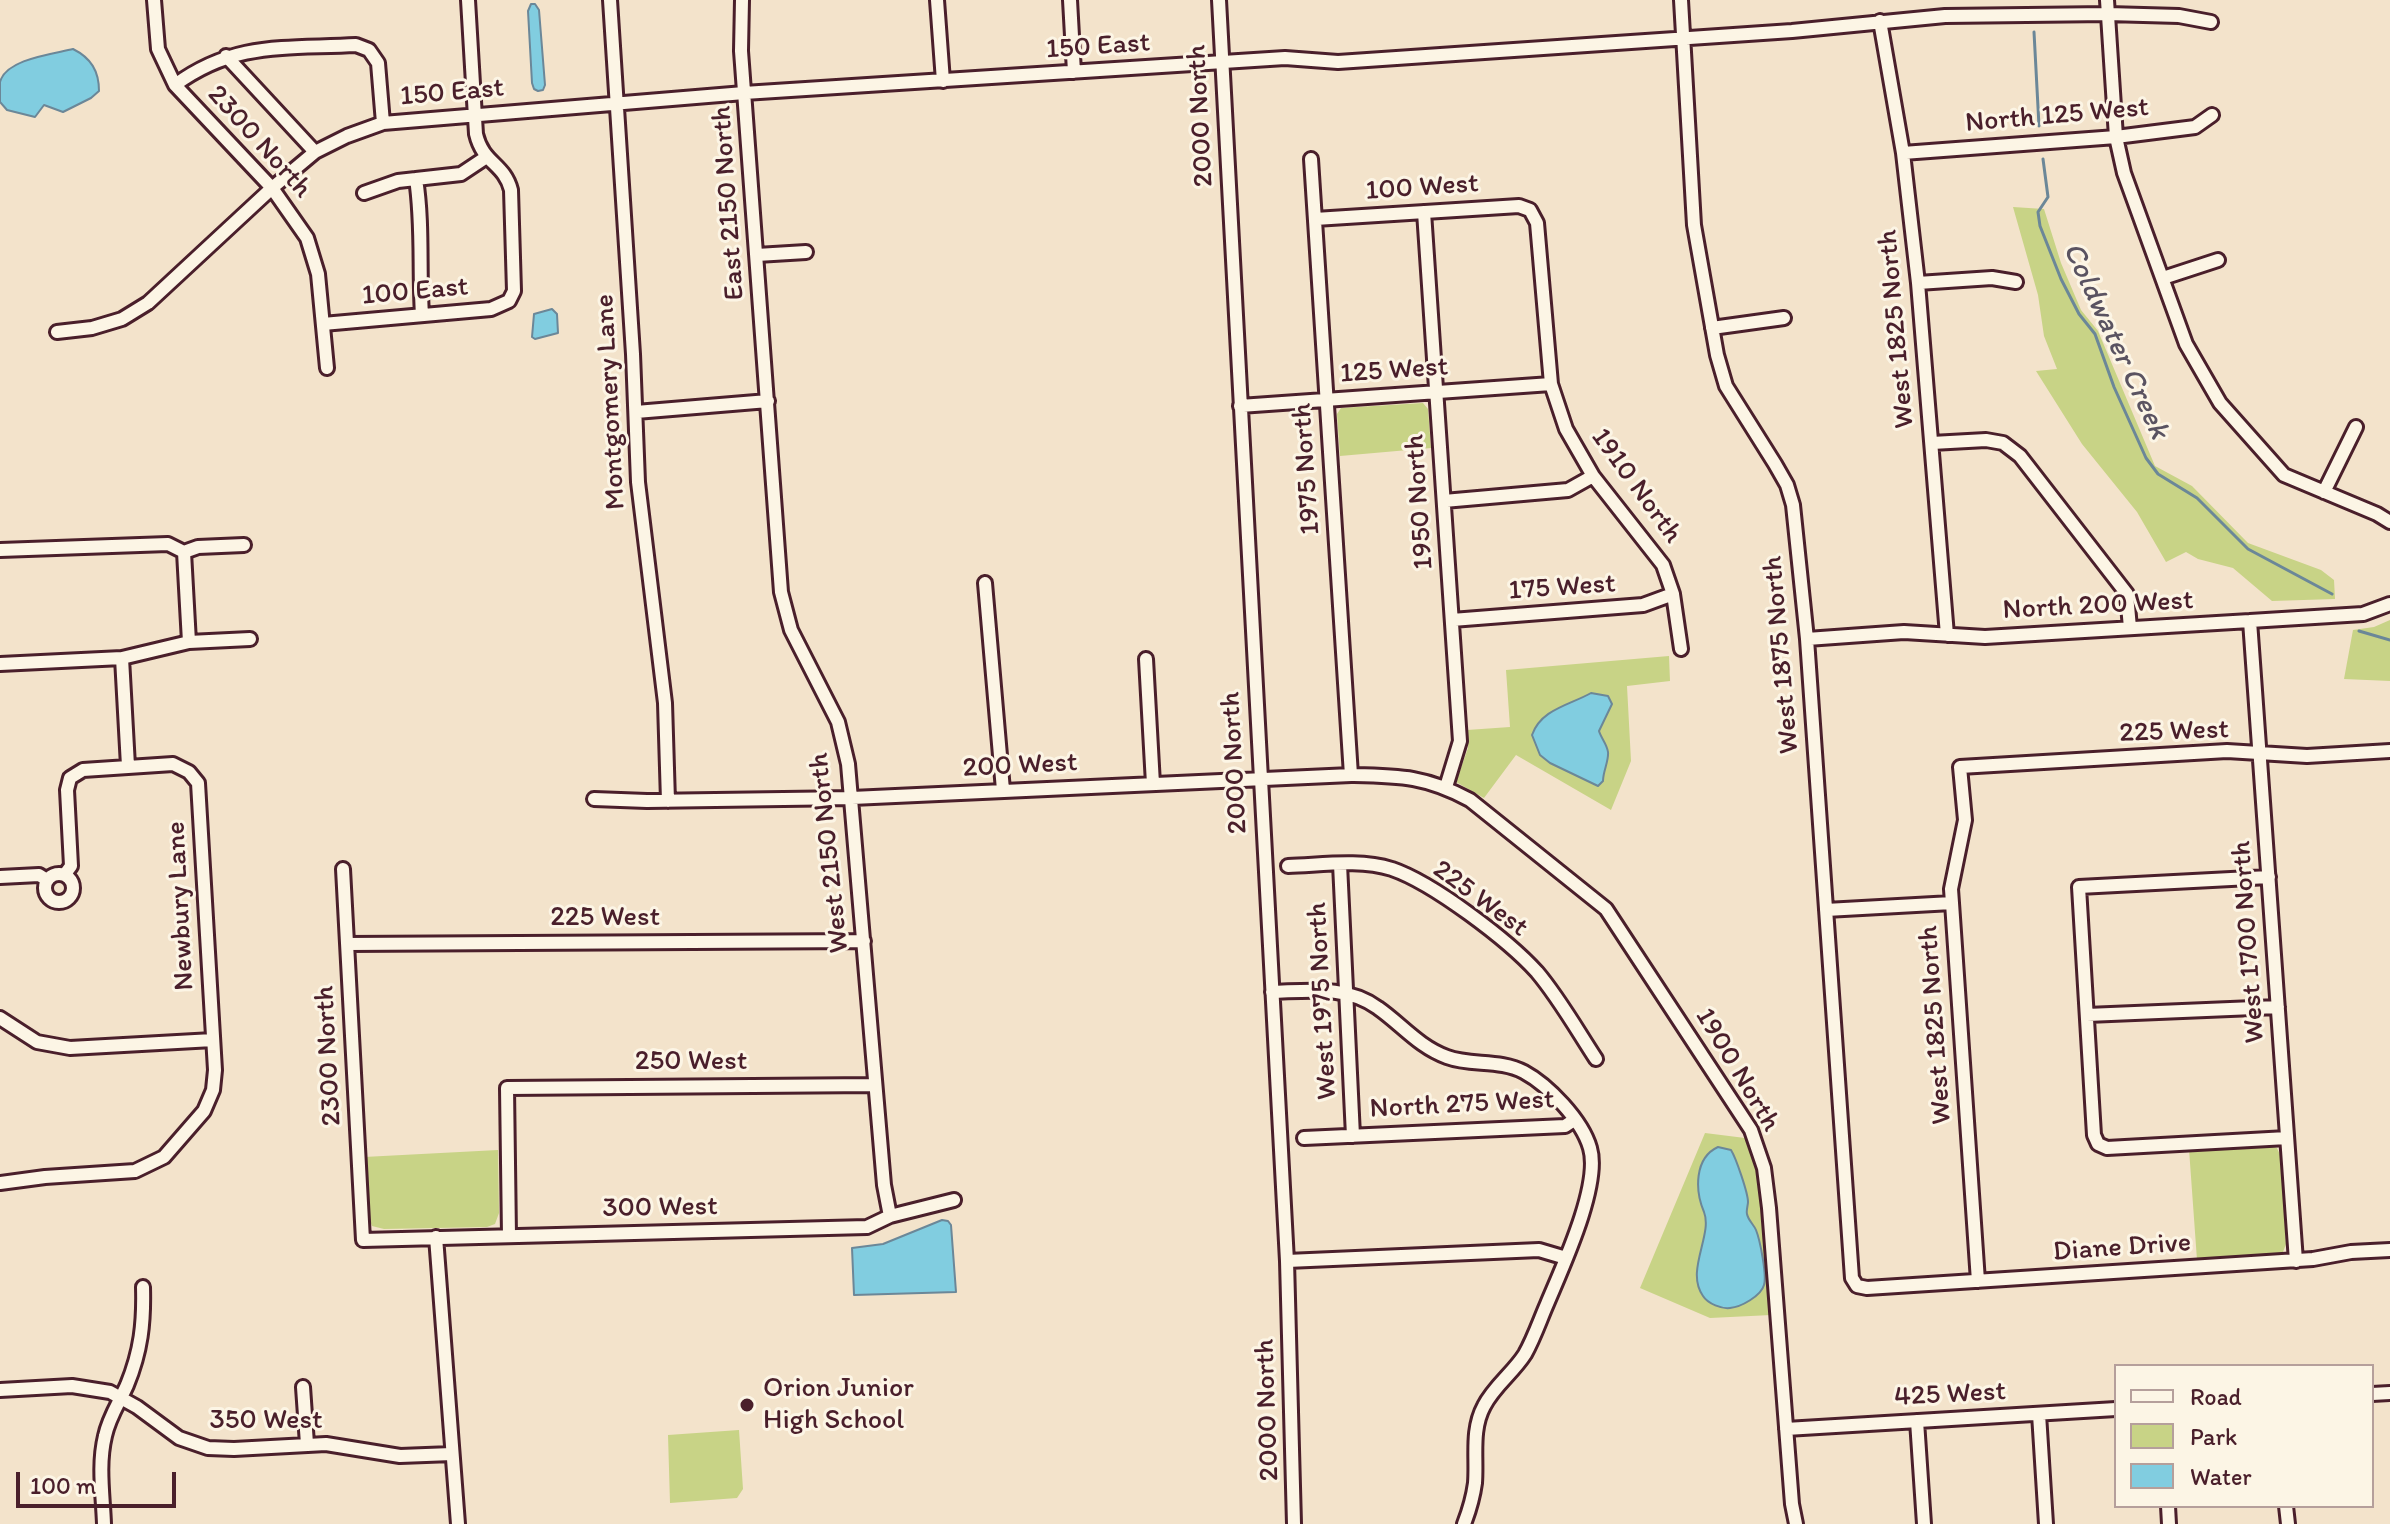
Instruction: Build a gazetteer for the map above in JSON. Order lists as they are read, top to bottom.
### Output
{
  "streets": {
    "street": [
      "150 East",
      "2000 North",
      "North 125 West",
      "2300 North",
      "100 West",
      "East 2150 North",
      "100 East",
      "West 1825 North",
      "125 West",
      "Montgomery Lane",
      "1975 North",
      "1910 North",
      "1950 North",
      "175 West",
      "North 200 West",
      "West 1875 North",
      "225 West",
      "200 West",
      "West 2150 North",
      "Newbury Lane",
      "West 1700 North",
      "West 1975 North",
      "250 West",
      "1900 North",
      "North 275 West",
      "300 West",
      "Diane Drive",
      "425 West",
      "350 West"
    ]
  },
  "crossings": [
    ["150 East", "2000 North"],
    ["150 East", "2300 North"],
    ["150 East", "East 2150 North"],
    ["150 East", "West 1825 North"],
    ["150 East", "Montgomery Lane"],
    ["150 East", "West 1875 North"],
    ["2000 North", "125 West"],
    ["2000 North", "200 West"],
    ["North 125 West", "West 1825 North"],
    ["2300 North", "100 East"],
    ["2300 North", "225 West"],
    ["2300 North", "300 West"],
    ["100 West", "1975 North"],
    ["100 West", "1910 North"],
    ["100 West", "1950 North"],
    ["East 2150 North", "West 2150 North"],
    ["West 1825 North", "North 200 West"],
    ["West 1825 North", "225 West"],
    ["West 1825 North", "Diane Drive"],
    ["125 West", "1975 North"],
    ["125 West", "1910 North"],
    ["125 West", "1950 North"],
    ["Montgomery Lane", "200 West"],
    ["1975 North", "200 West"],
    ["1910 North", "175 West"],
    ["1950 North", "175 West"],
    ["1950 North", "200 West"],
    ["1950 North", "1900 North"],
    ["North 200 West", "West 1875 North"],
    ["North 200 West", "West 1700 North"],
    ["West 1875 North", "Diane Drive"],
    ["225 West", "West 2150 North"],
    ["225 West", "West 1700 North"],
    ["225 West", "West 1975 North"],
    ["200 West", "West 2150 North"],
    ["200 West", "1900 North"],
    ["West 2150 North", "250 West"],
    ["West 2150 North", "300 West"],
    ["West 1700 North", "Diane Drive"],
    ["West 1975 North", "North 275 West"],
    ["250 West", "300 West"],
    ["1900 North", "425 West"]
  ],
  "water": ["Coldwater Creek"],
  "places": ["Orion Junior High School"],
  "legend": ["Road", "Park", "Water"],
  "scale_bar": "100 m"
}
